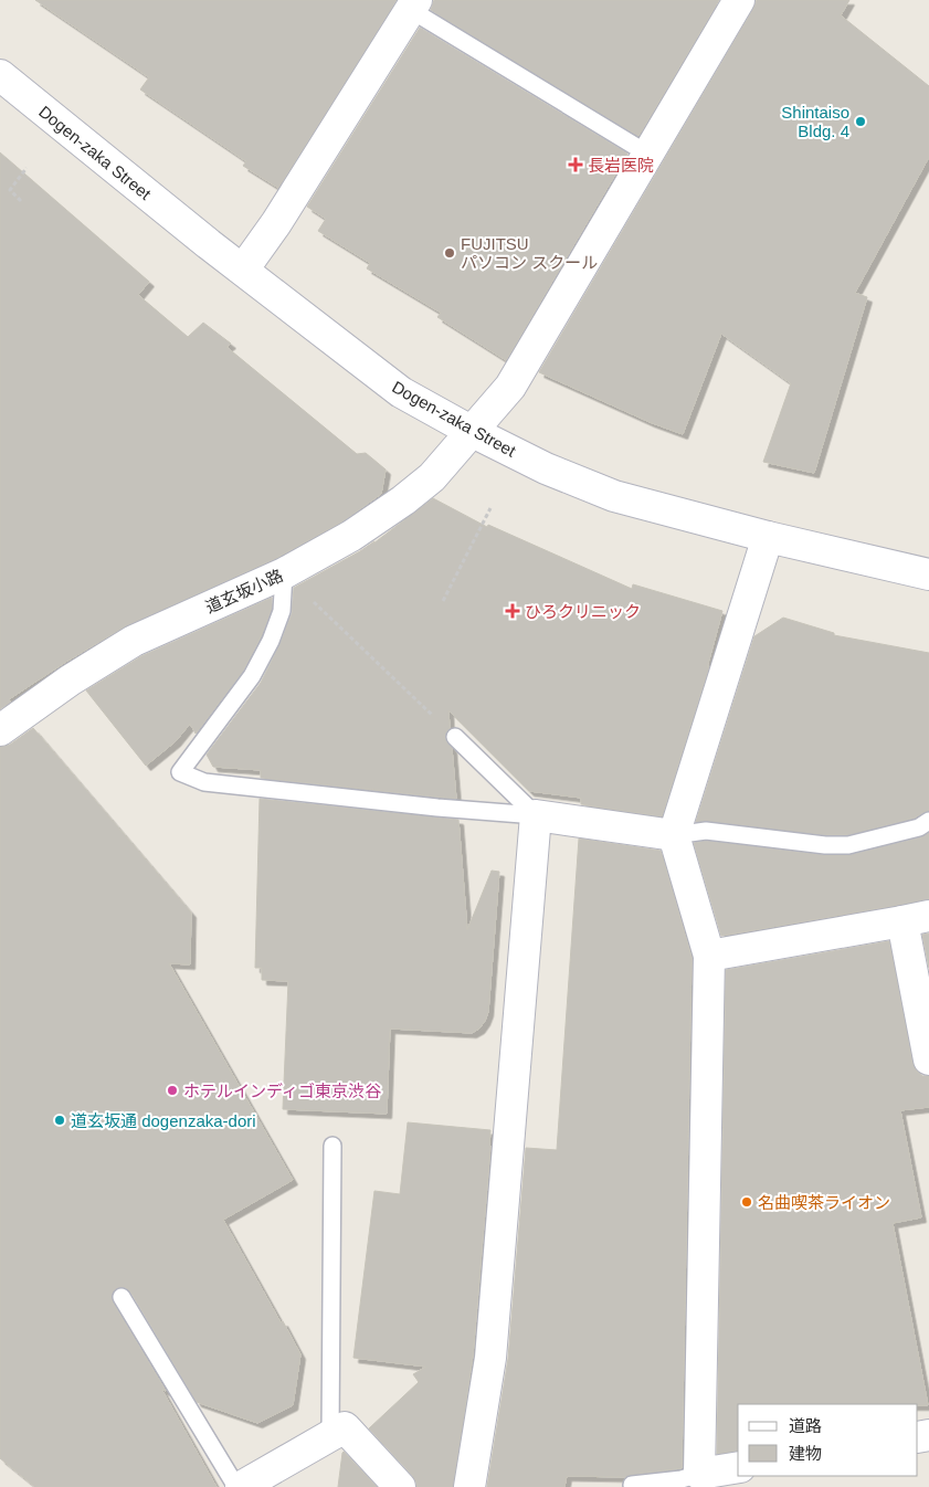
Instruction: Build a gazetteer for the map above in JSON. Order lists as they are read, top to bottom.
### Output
{
  "streets": {
    "street": ["Dogen-zaka Street", "道玄坂小路"]
  },
  "crossings": [
    ["Dogen-zaka Street", "道玄坂小路"]
  ],
  "places": {
    "other": [
      "Shintaiso Bldg. 4",
      "FUJITSU パソコン スクール",
      "ホテルインディゴ東京渋谷",
      "道玄坂通 dogenzaka-dori",
      "名曲喫茶ライオン"
    ],
    "health": ["長岩医院", "ひろクリニック"]
  },
  "legend": ["道路", "建物"]
}
